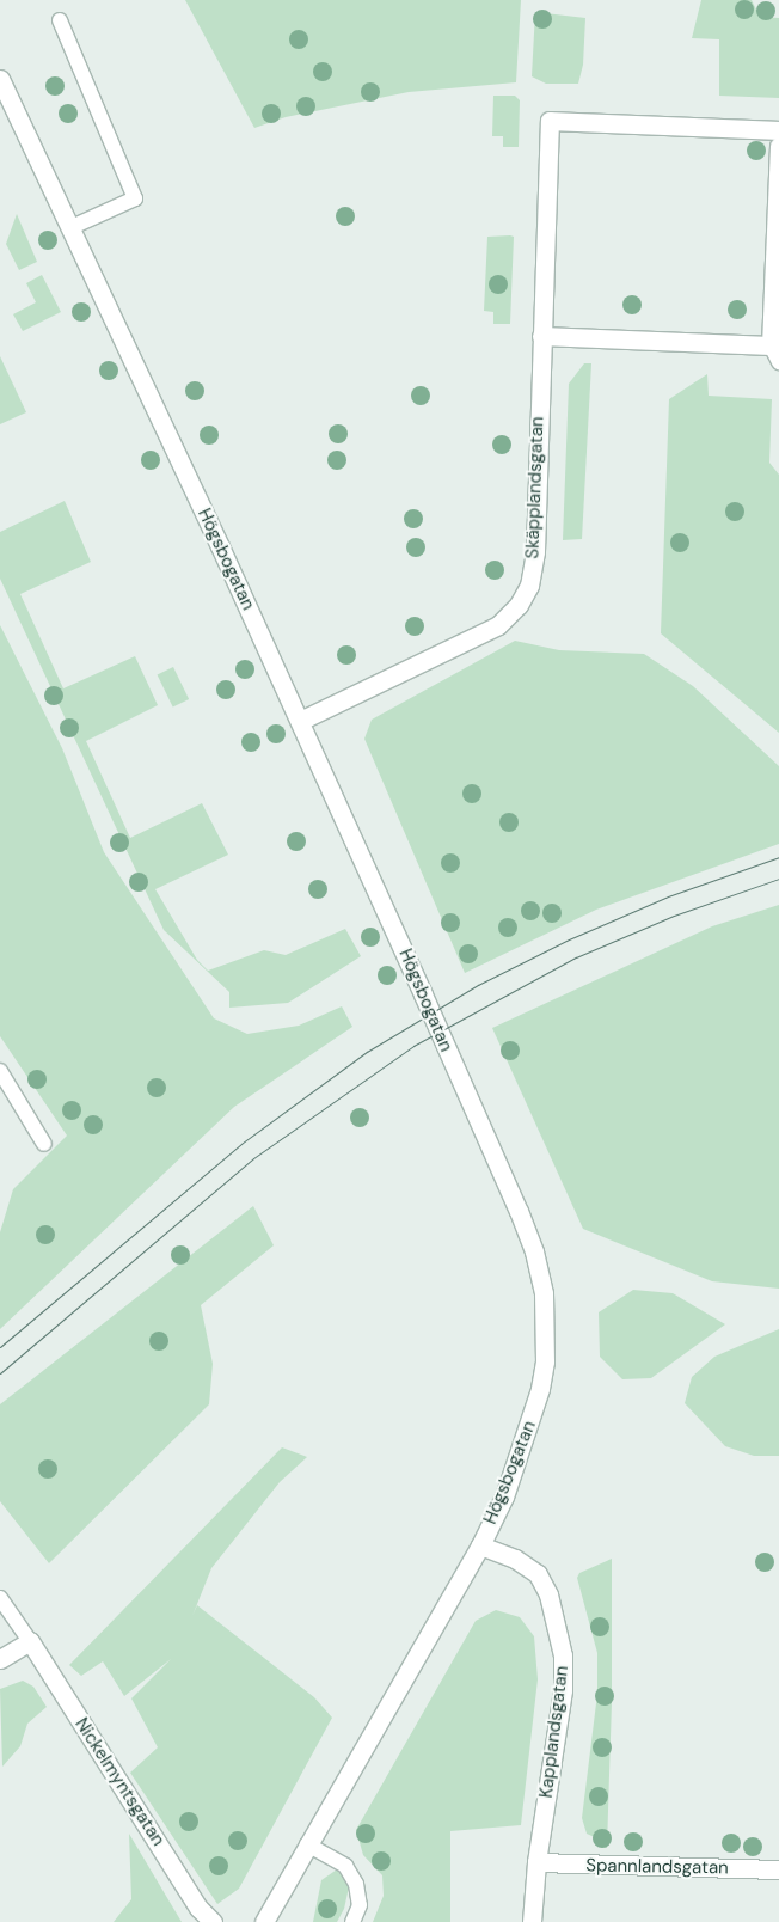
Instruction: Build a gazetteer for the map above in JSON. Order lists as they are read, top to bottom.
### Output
{
  "streets": {
    "street": [
      "Skäpplandsgatan",
      "Högsbogatan",
      "Kapplandsgatan",
      "Nickelmyntsgatan",
      "Spannlandsgatan"
    ]
  },
  "crossings": [
    ["Skäpplandsgatan", "Högsbogatan"],
    ["Högsbogatan", "Kapplandsgatan"],
    ["Kapplandsgatan", "Spannlandsgatan"]
  ]
}
